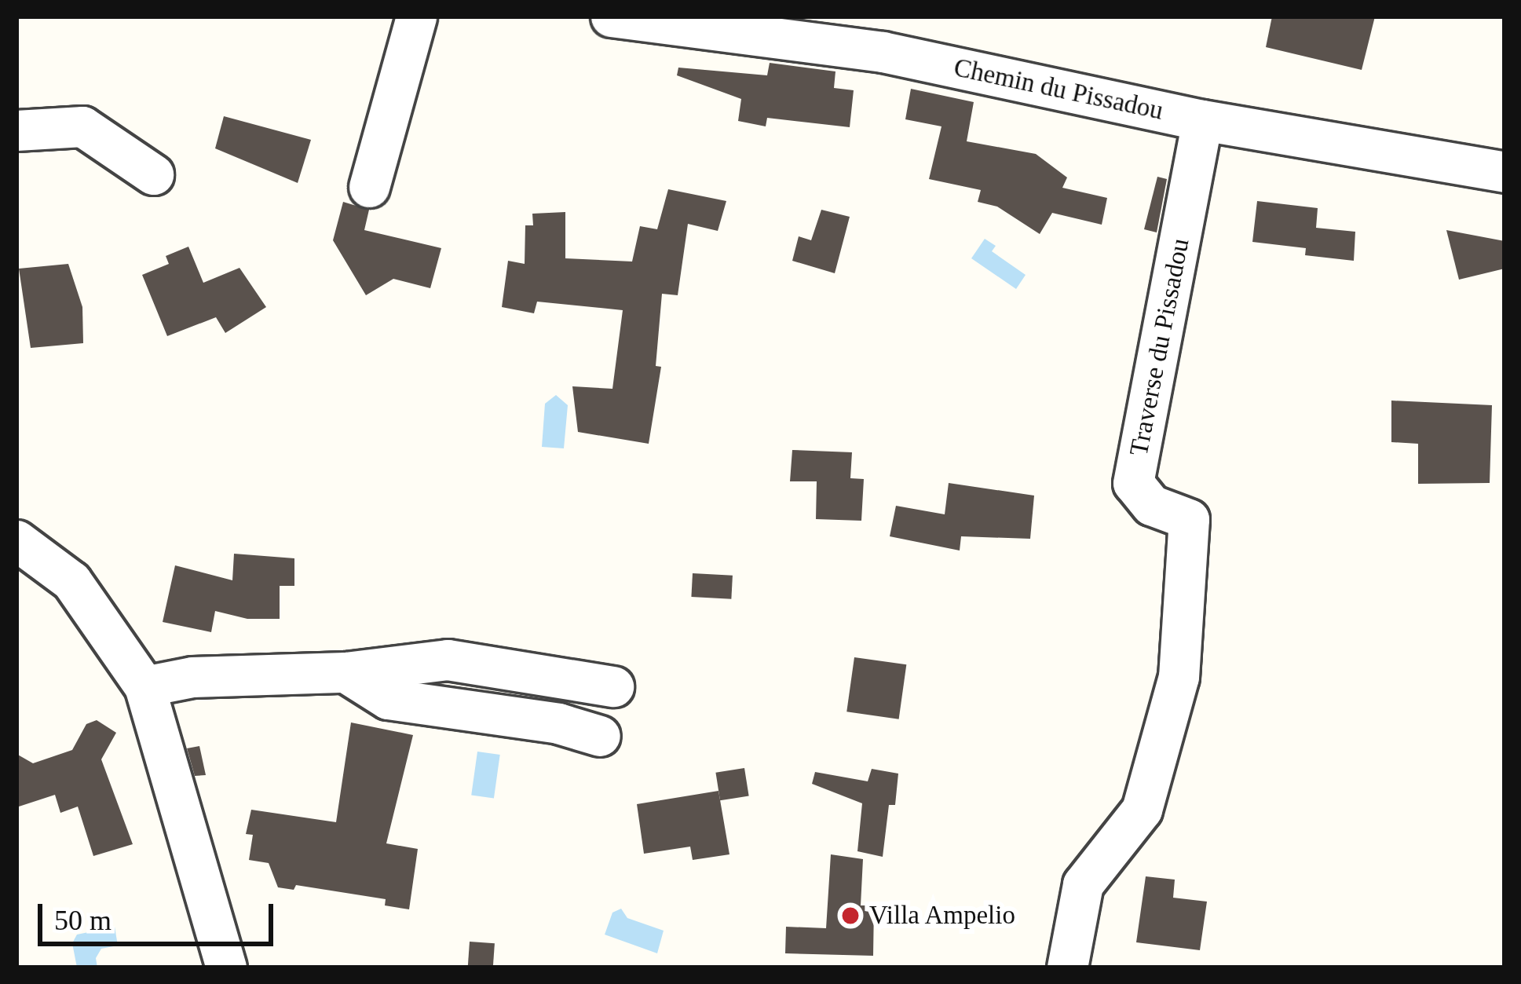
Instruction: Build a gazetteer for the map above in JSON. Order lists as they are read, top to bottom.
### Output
{
  "streets": {
    "street": ["Chemin du Pissadou", "Traverse du Pissadou"]
  },
  "crossings": [
    ["Chemin du Pissadou", "Traverse du Pissadou"]
  ],
  "places": ["Villa Ampelio"],
  "scale_bar": "50 m"
}
